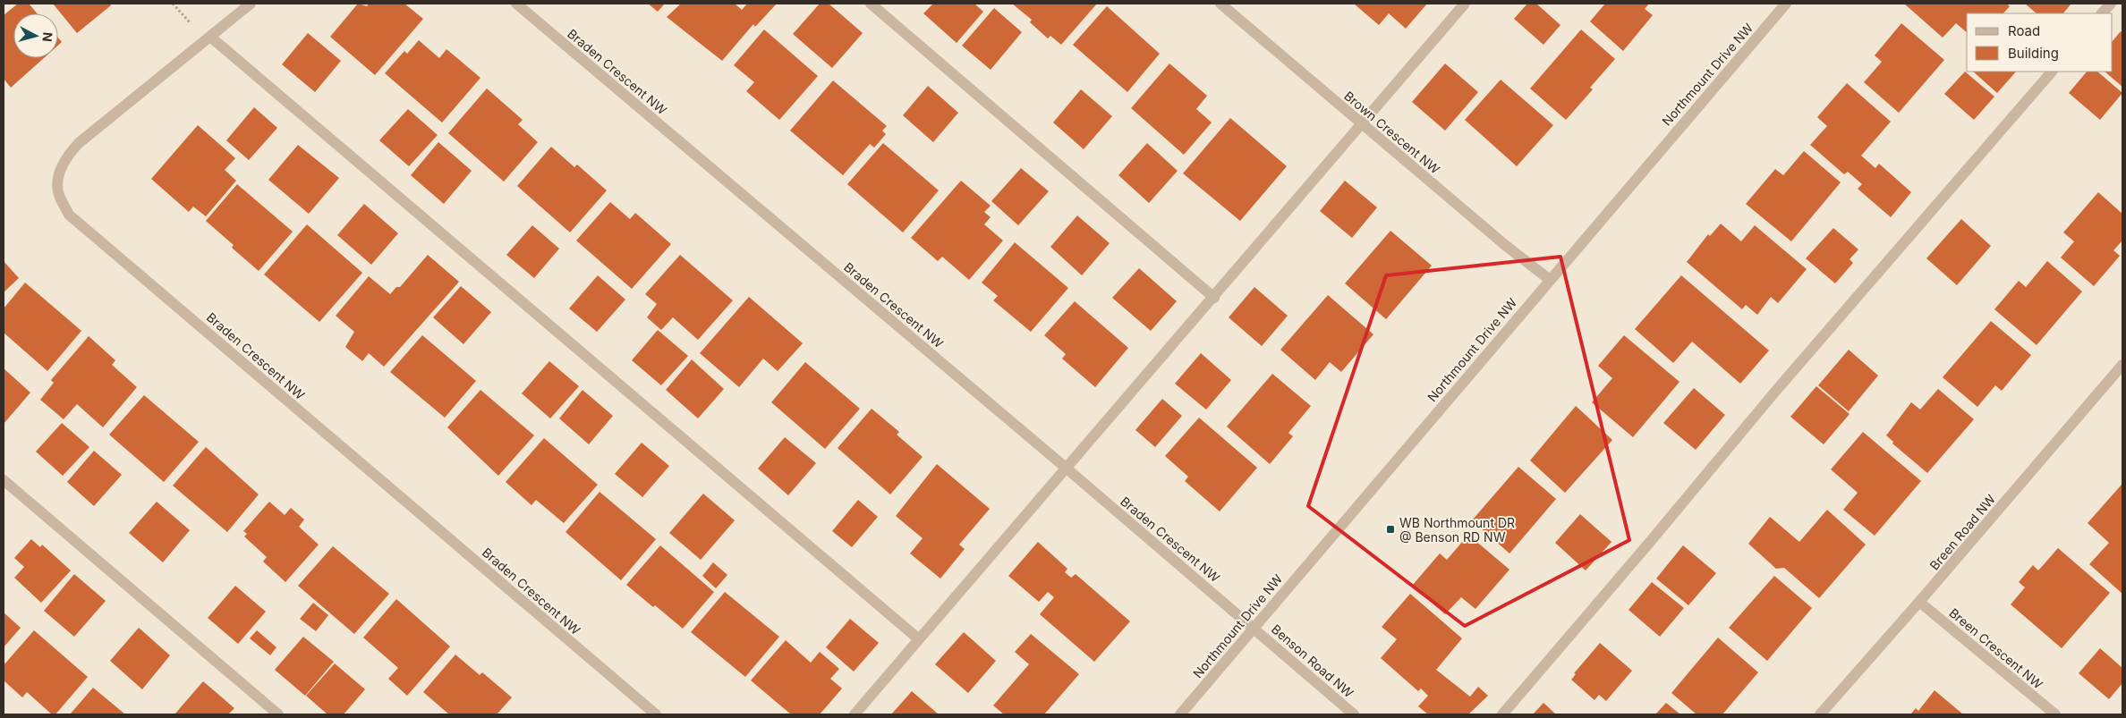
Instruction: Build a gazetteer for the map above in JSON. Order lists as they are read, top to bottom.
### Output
{
  "streets": {
    "street": [
      "Braden Crescent NW",
      "Northmount Drive NW",
      "Brown Crescent NW",
      "Breen Road NW",
      "Breen Crescent NW",
      "Benson Road NW"
    ]
  },
  "crossings": [
    ["Braden Crescent NW", "Northmount Drive NW"],
    ["Braden Crescent NW", "Benson Road NW"],
    ["Northmount Drive NW", "Brown Crescent NW"],
    ["Northmount Drive NW", "Benson Road NW"],
    ["Breen Road NW", "Breen Crescent NW"]
  ],
  "places": {
    "transit": ["WB Northmount DR @ Benson RD NW"]
  },
  "legend": ["Road", "Building"],
  "north": "right"
}
